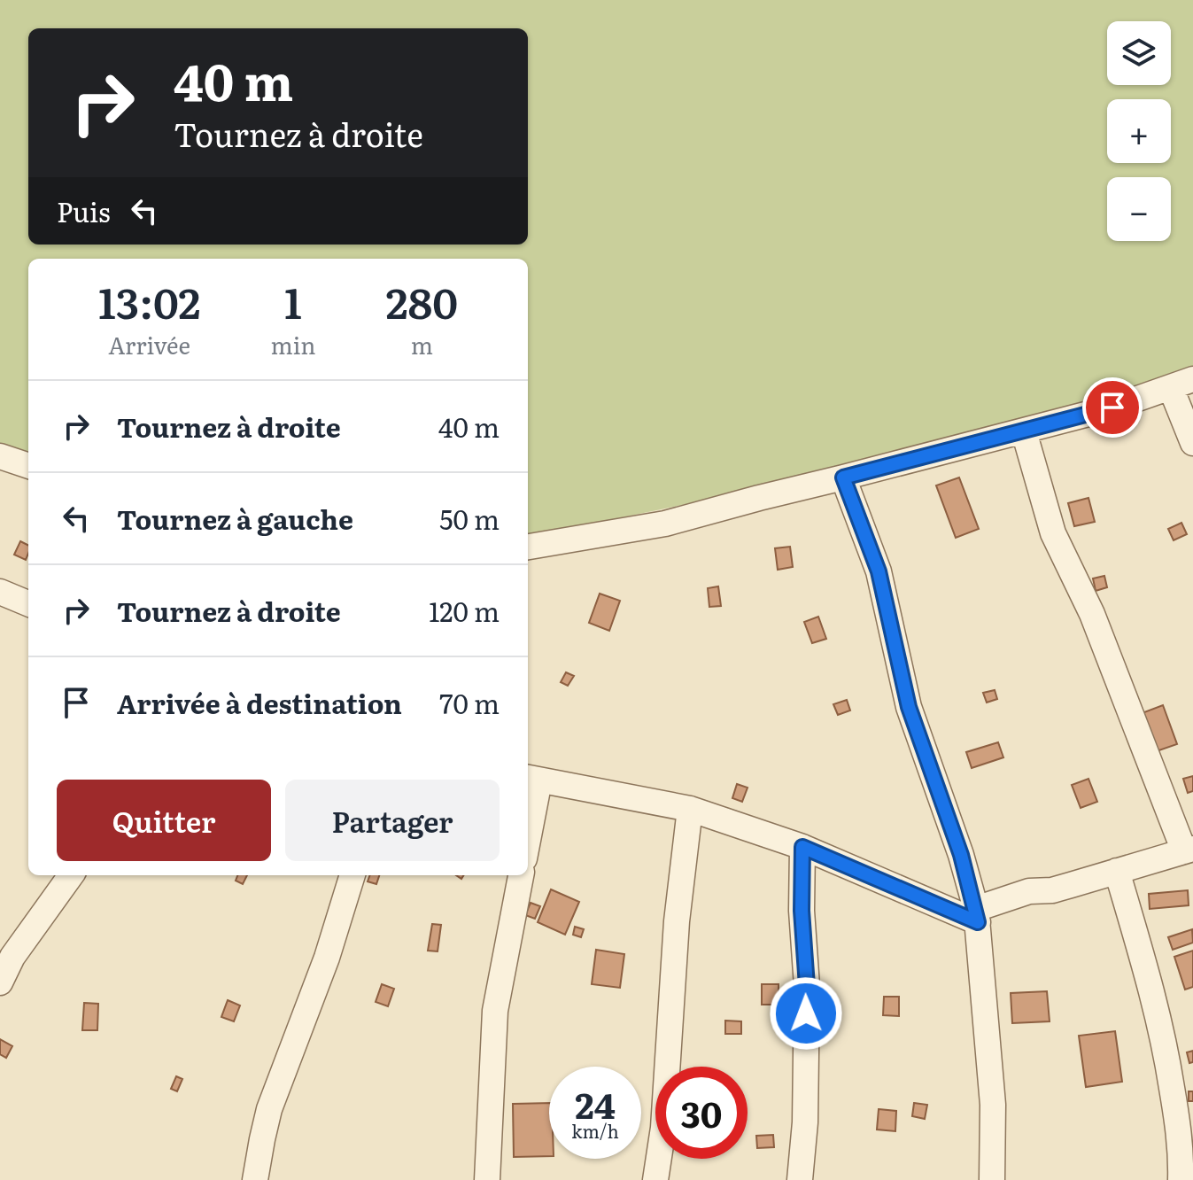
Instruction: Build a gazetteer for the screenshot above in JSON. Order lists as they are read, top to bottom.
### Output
{
  "page": {
    "map_buttons": ["+", "−"],
    "turn": ["40 m", "Tournez à droite"],
    "then": "Puis",
    "eta": [
      "13:02",
      "Arrivée",
      "1",
      "min",
      "280",
      "m"
    ],
    "list": [
      {
        "name": "Tournez à droite",
        "value": "40 m"
      },
      {
        "name": "Tournez à gauche",
        "value": "50 m"
      },
      {
        "name": "Tournez à droite",
        "value": "120 m"
      },
      {
        "name": "Arrivée à destination",
        "value": "70 m"
      }
    ],
    "buttons": ["Quitter", "Partager"],
    "speed": "24 km/h",
    "limit": "30"
  }
}
